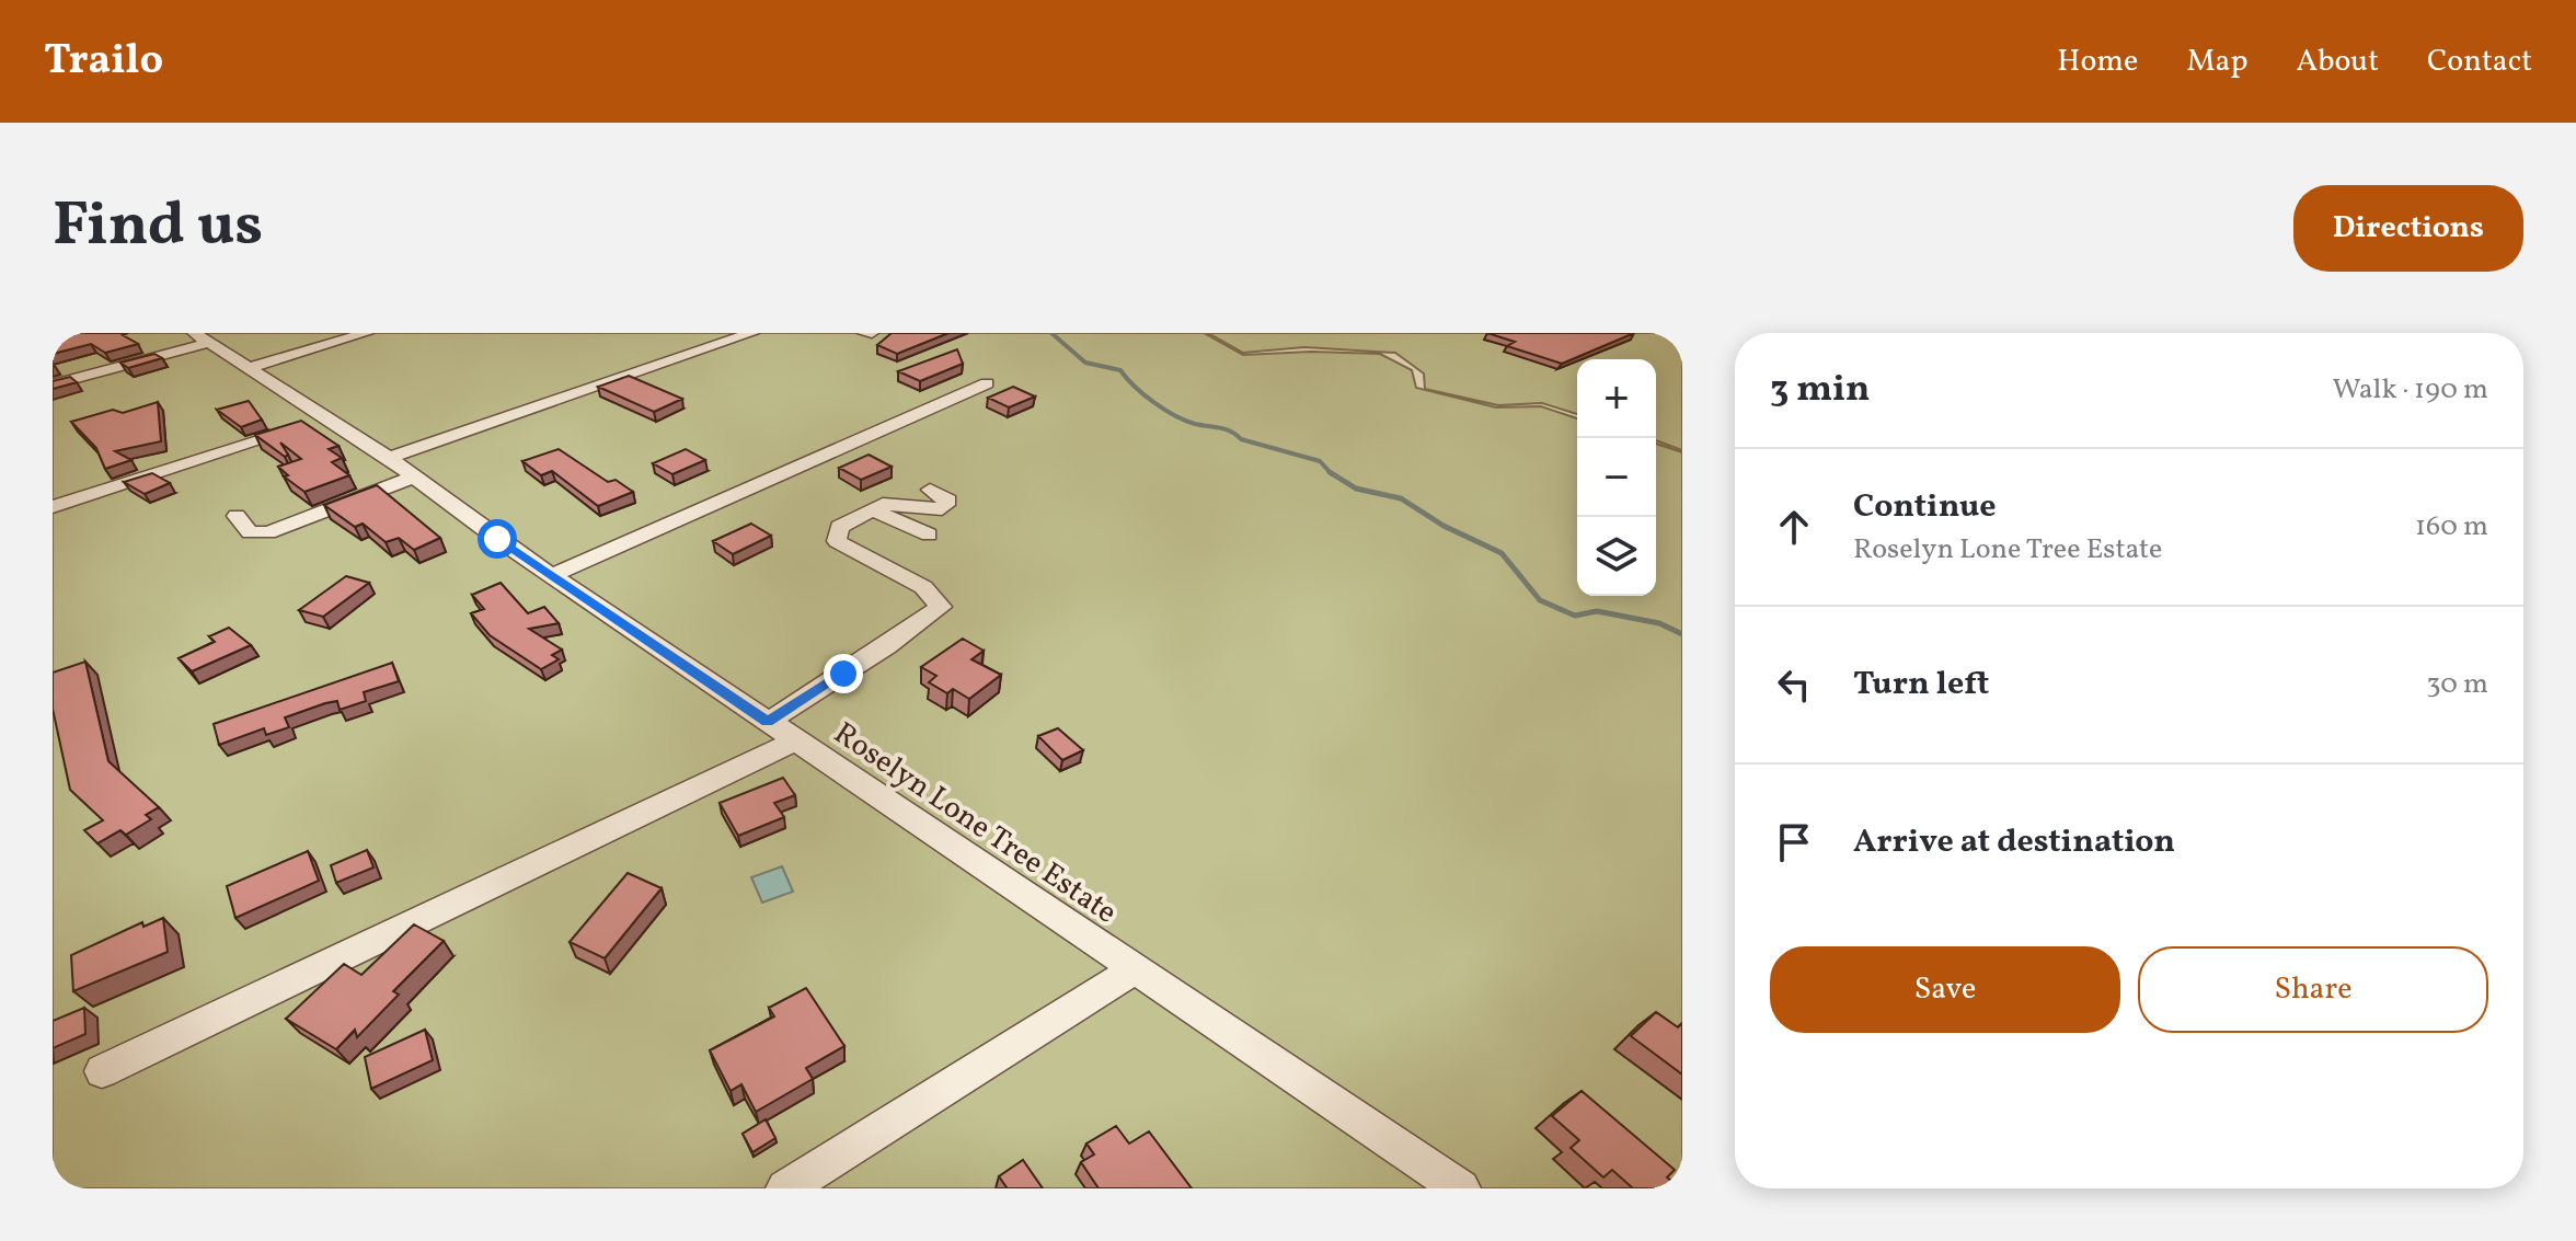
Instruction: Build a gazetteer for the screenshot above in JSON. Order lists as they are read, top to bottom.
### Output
{
  "streets": {
    "street": ["Roselyn Lone Tree Estate"]
  },
  "page": {
    "header": "Trailo",
    "nav": [
      "Home",
      "Map",
      "About",
      "Contact"
    ],
    "title": "Find us",
    "buttons": [
      "Directions",
      ["Save", "Share"]
    ],
    "heading": ["3 min", "Walk · 190 m"],
    "map_buttons": ["+", "−"],
    "list": [
      ["Continue", "Roselyn Lone Tree Estate", "160 m"],
      ["Turn left", "30 m"],
      "Arrive at destination"
    ]
  }
}
